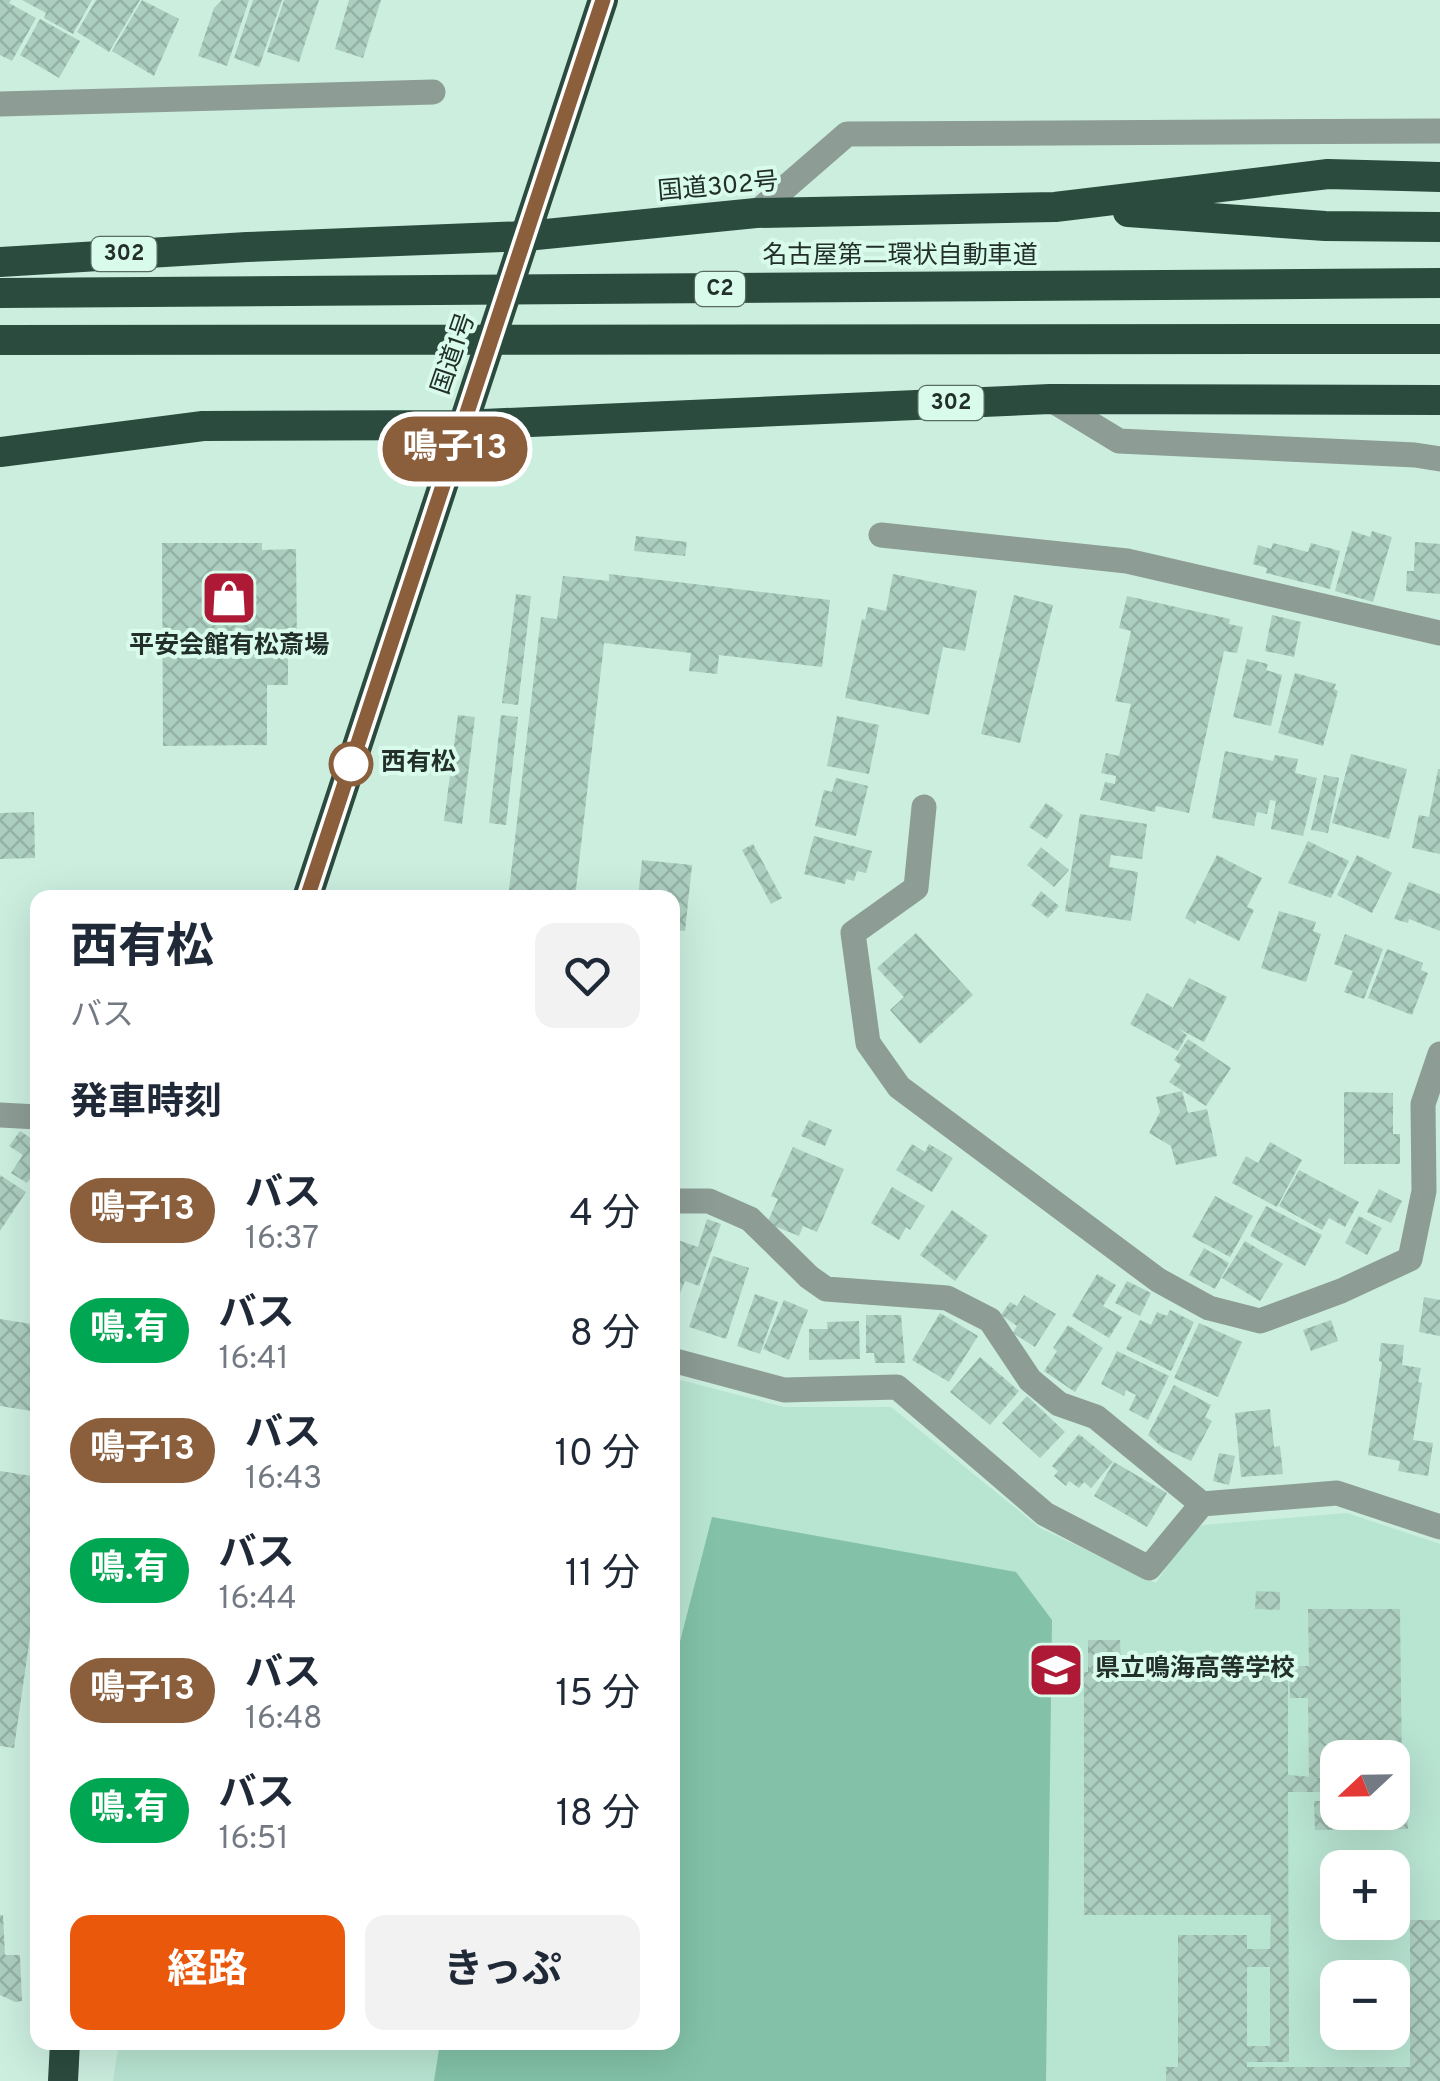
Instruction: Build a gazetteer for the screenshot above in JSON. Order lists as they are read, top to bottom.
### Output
{
  "streets": {
    "highway": [
      "国道302号",
      "302",
      "名古屋第二環状自動車道",
      "C2",
      "国道1号"
    ]
  },
  "crossings": [
    ["国道302号", "国道1号"],
    ["302", "国道1号"]
  ],
  "places": {
    "shop": ["平安会館有松斎場"],
    "other": ["西有松"],
    "school or university": ["県立鳴海高等学校"]
  },
  "lines": ["bus line 鳴子13"],
  "north": "left",
  "page": {
    "on_map": "鳴子13",
    "heading": [
      ["西有松", "バス"],
      "発車時刻"
    ],
    "list": [
      {
        "mark": "鳴子13",
        "name": "バス",
        "note": "16:37",
        "value": "4 分"
      },
      {
        "mark": "鳴.有",
        "name": "バス",
        "note": "16:41",
        "value": "8 分"
      },
      {
        "mark": "鳴子13",
        "name": "バス",
        "note": "16:43",
        "value": "10 分"
      },
      {
        "mark": "鳴.有",
        "name": "バス",
        "note": "16:44",
        "value": "11 分"
      },
      {
        "mark": "鳴子13",
        "name": "バス",
        "note": "16:48",
        "value": "15 分"
      },
      {
        "mark": "鳴.有",
        "name": "バス",
        "note": "16:51",
        "value": "18 分"
      }
    ],
    "map_buttons": ["+", "−"],
    "buttons": ["経路", "きっぷ"]
  }
}
